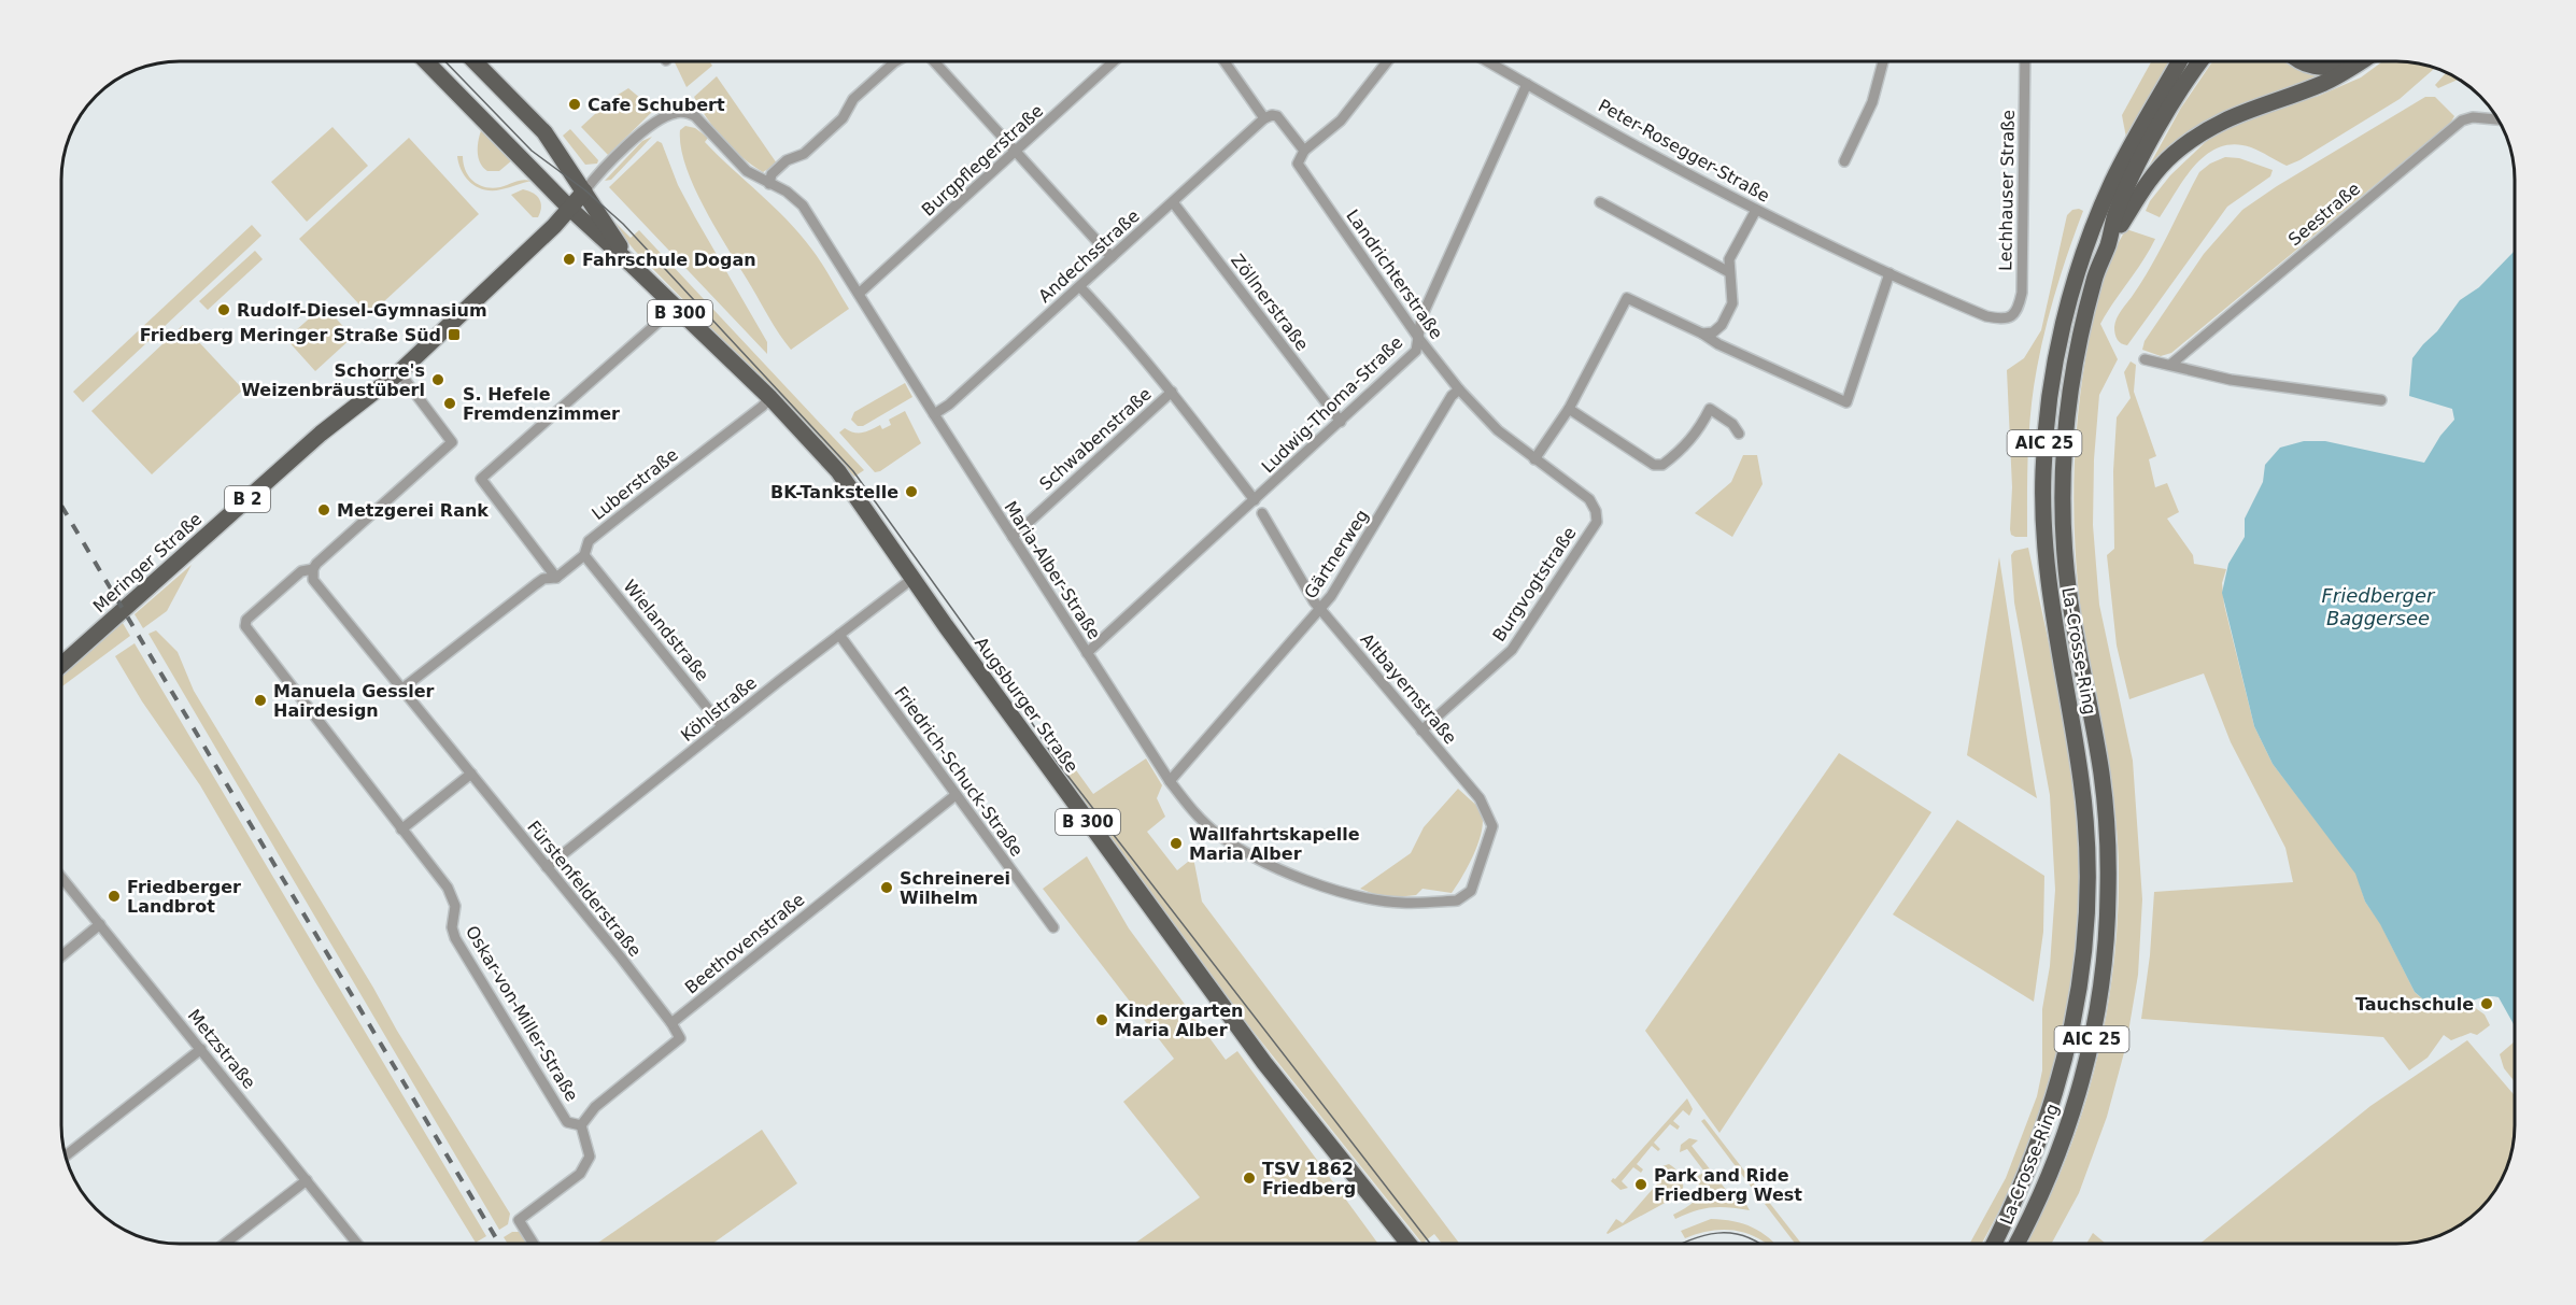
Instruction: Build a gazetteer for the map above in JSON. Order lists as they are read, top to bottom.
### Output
{
  "streets": {
    "main road": [
      "B 300",
      "AIC 25",
      "B 2",
      "Meringer Straße",
      "La-Crosse-Ring",
      "Augsburger Straße"
    ],
    "street": [
      "Peter-Rosegger-Straße",
      "Burgpflegerstraße",
      "Lechhauser Straße",
      "Seestraße",
      "Andechsstraße",
      "Landrichterstraße",
      "Zöllnerstraße",
      "Ludwig-Thoma-Straße",
      "Schwabenstraße",
      "Luberstraße",
      "Gärtnerweg",
      "Maria-Alber-Straße",
      "Burgvogtstraße",
      "Wielandstraße",
      "Altbayernstraße",
      "Köhlstraße",
      "Friedrich-Schuck-Straße",
      "Fürstenfelderstraße",
      "Beethovenstraße",
      "Oskar-von-Miller-Straße",
      "Metzstraße"
    ]
  },
  "crossings": [
    ["Peter-Rosegger-Straße", "Lechhauser Straße"],
    ["Peter-Rosegger-Straße", "Ludwig-Thoma-Straße"],
    ["Burgpflegerstraße", "Maria-Alber-Straße"],
    ["Andechsstraße", "Zöllnerstraße"],
    ["Andechsstraße", "Maria-Alber-Straße"],
    ["Landrichterstraße", "Ludwig-Thoma-Straße"],
    ["Landrichterstraße", "Gärtnerweg"],
    ["Landrichterstraße", "Burgvogtstraße"],
    ["Zöllnerstraße", "Ludwig-Thoma-Straße"],
    ["B 300", "Meringer Straße"],
    ["B 300", "Maria-Alber-Straße"],
    ["B 300", "Augsburger Straße"],
    ["Ludwig-Thoma-Straße", "Maria-Alber-Straße"],
    ["Schwabenstraße", "Maria-Alber-Straße"],
    ["AIC 25", "La-Crosse-Ring"],
    ["Luberstraße", "Wielandstraße"],
    ["Luberstraße", "Augsburger Straße"],
    ["Luberstraße", "Fürstenfelderstraße"],
    ["Gärtnerweg", "Maria-Alber-Straße"],
    ["Gärtnerweg", "Altbayernstraße"],
    ["Meringer Straße", "Maria-Alber-Straße"],
    ["Meringer Straße", "Augsburger Straße"],
    ["Maria-Alber-Straße", "Altbayernstraße"],
    ["Burgvogtstraße", "Altbayernstraße"],
    ["Wielandstraße", "Köhlstraße"],
    ["Augsburger Straße", "Köhlstraße"],
    ["Köhlstraße", "Friedrich-Schuck-Straße"],
    ["Köhlstraße", "Fürstenfelderstraße"],
    ["Friedrich-Schuck-Straße", "Beethovenstraße"],
    ["Fürstenfelderstraße", "Beethovenstraße"],
    ["Fürstenfelderstraße", "Oskar-von-Miller-Straße"]
  ],
  "water": ["Friedberger Baggersee"],
  "places": {
    "other": [
      "Cafe Schubert",
      "Fahrschule Dogan",
      "Rudolf-Diesel-Gymnasium",
      "Schorre's Weizenbräustüberl",
      "S. Hefele Fremdenzimmer",
      "BK-Tankstelle",
      "Metzgerei Rank",
      "Manuela Gessler Hairdesign",
      "Wallfahrtskapelle Maria Alber",
      "Schreinerei Wilhelm",
      "Friedberger Landbrot",
      "Tauchschule",
      "Kindergarten Maria Alber",
      "TSV 1862 Friedberg",
      "Park and Ride Friedberg West"
    ],
    "transit": ["Friedberg Meringer Straße Süd"]
  }
}
